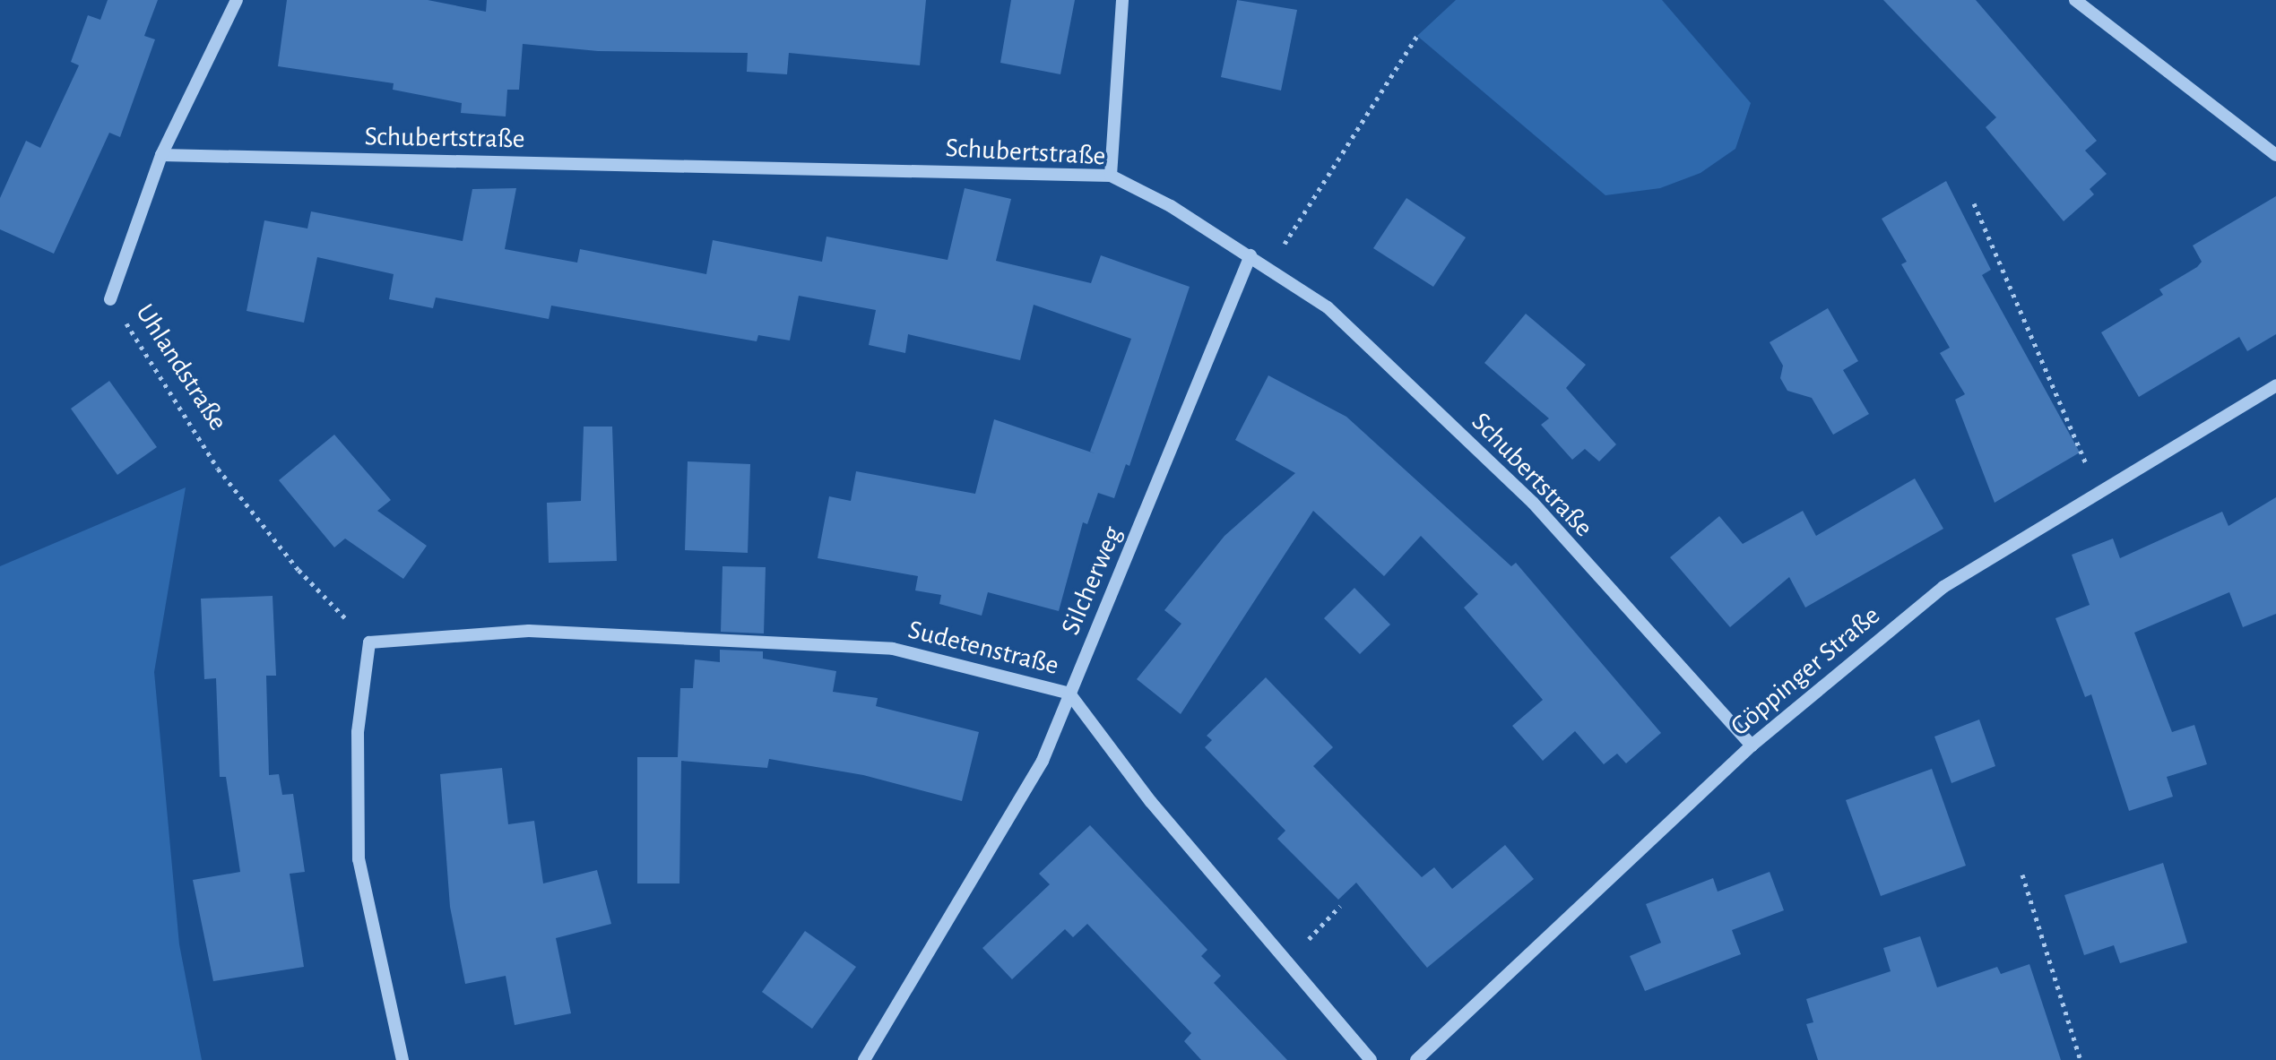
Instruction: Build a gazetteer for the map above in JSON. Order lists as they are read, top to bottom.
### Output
{
  "streets": {
    "street": [
      "Schubertstraße",
      "Uhlandstraße",
      "Silcherweg",
      "Sudetenstraße",
      "Göppinger Straße"
    ]
  },
  "crossings": [
    ["Schubertstraße", "Uhlandstraße"],
    ["Schubertstraße", "Silcherweg"],
    ["Schubertstraße", "Göppinger Straße"],
    ["Uhlandstraße", "Sudetenstraße"],
    ["Silcherweg", "Sudetenstraße"]
  ]
}
